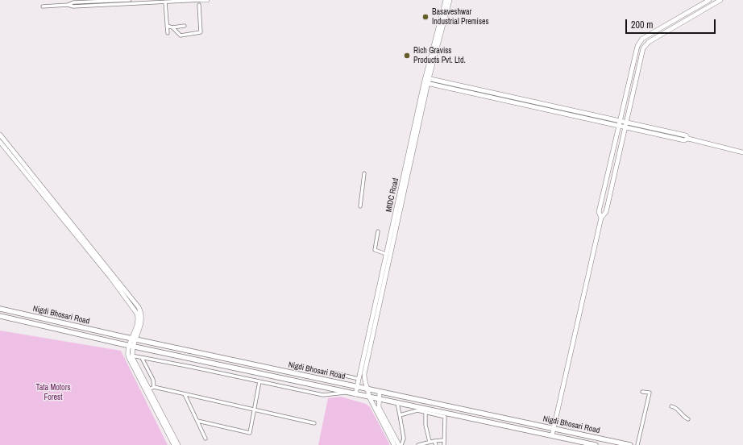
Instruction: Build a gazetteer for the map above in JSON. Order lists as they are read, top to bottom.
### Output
{
  "streets": {
    "main road": ["Nigdi Bhosari Road"]
  },
  "parks": ["Tata Motors Forest"],
  "places": ["Basaveshwar Industrial Premises", "Rich Graviss Products Pvt. Ltd."],
  "scale_bar": "200 m"
}
